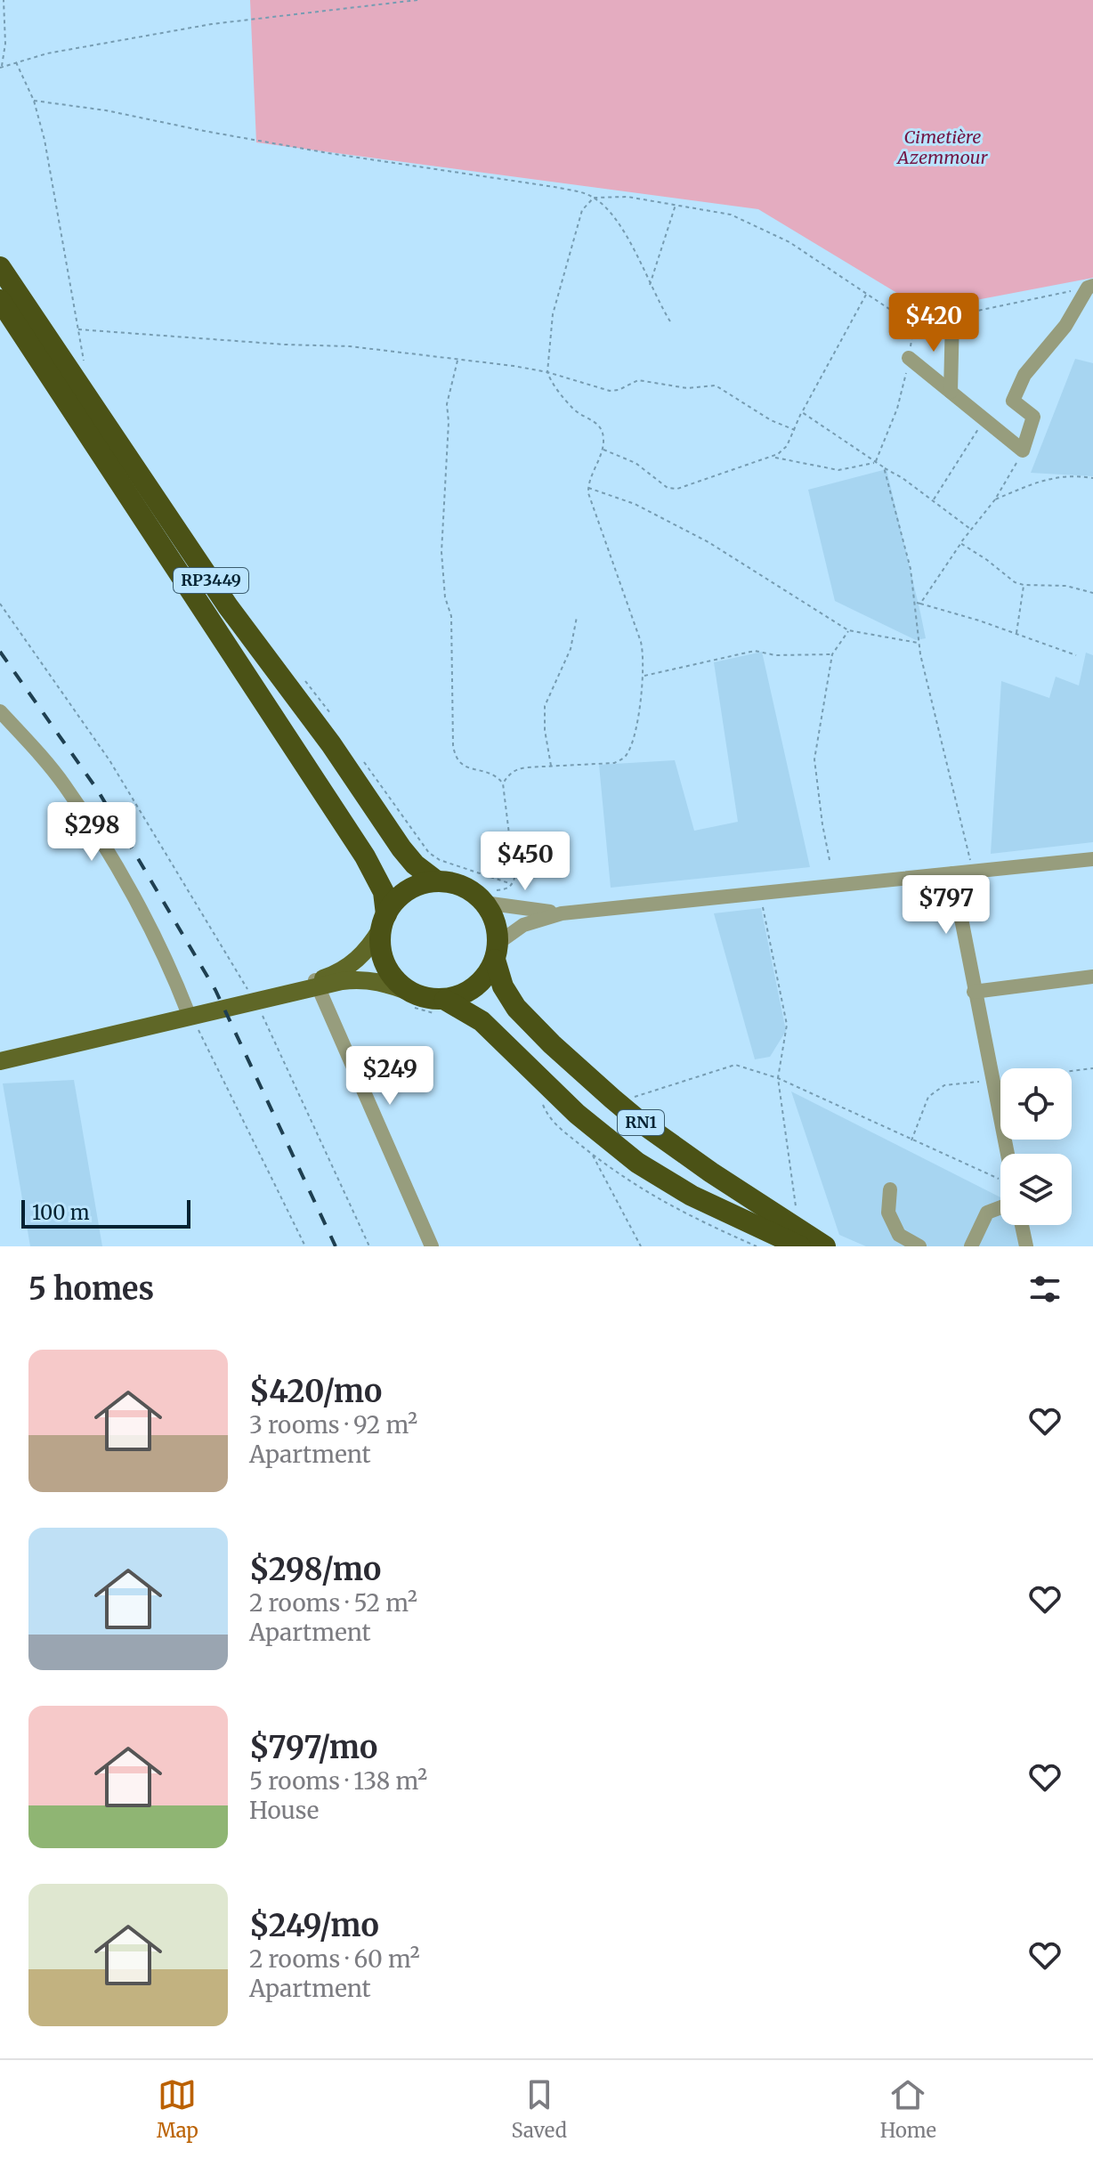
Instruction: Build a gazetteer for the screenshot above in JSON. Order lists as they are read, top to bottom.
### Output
{
  "streets": {
    "highway": ["RP3449", "RN1"]
  },
  "crossings": [
    ["RP3449", "RN1"]
  ],
  "parks": ["Cimetière Azemmour"],
  "scale_bar": "100 m",
  "page": {
    "price": [
      "$420",
      "$298",
      "$450",
      "$797",
      "$249"
    ],
    "scale": "100 m",
    "heading": "5 homes",
    "list": [
      {
        "name": "$420/mo",
        "note": "3 rooms · 92 m² · Apartment"
      },
      {
        "name": "$298/mo",
        "note": "2 rooms · 52 m² · Apartment"
      },
      {
        "name": "$797/mo",
        "note": "5 rooms · 138 m² · House"
      },
      {
        "name": "$249/mo",
        "note": "2 rooms · 60 m² · Apartment"
      }
    ],
    "tabs": ["Map", "Saved", "Home"]
  }
}
